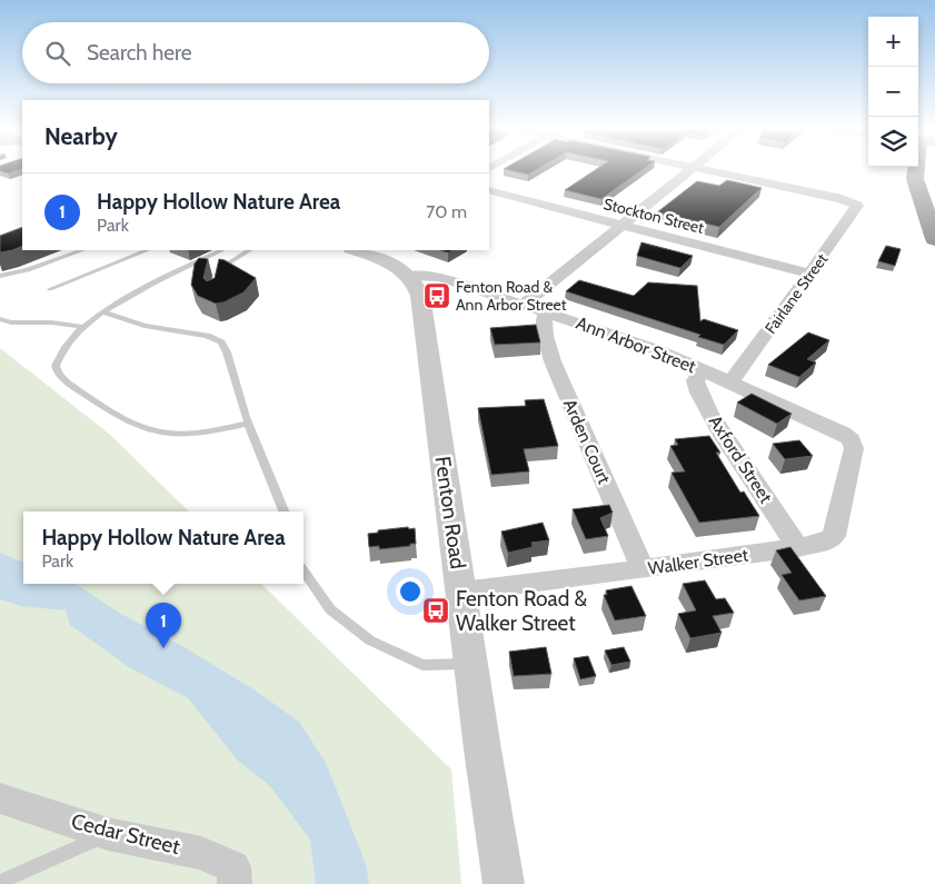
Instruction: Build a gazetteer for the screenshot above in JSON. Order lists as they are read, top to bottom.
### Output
{
  "streets": {
    "street": [
      "Stockton Street",
      "Fairlane Street",
      "Ann Arbor Street",
      "Arden Court",
      "Axford Street",
      "Fenton Road",
      "Walker Street",
      "Cedar Street"
    ]
  },
  "crossings": [
    ["Stockton Street", "Fairlane Street"],
    ["Fairlane Street", "Ann Arbor Street"],
    ["Ann Arbor Street", "Arden Court"],
    ["Ann Arbor Street", "Axford Street"],
    ["Ann Arbor Street", "Fenton Road"],
    ["Ann Arbor Street", "Walker Street"],
    ["Arden Court", "Walker Street"],
    ["Axford Street", "Walker Street"],
    ["Fenton Road", "Walker Street"]
  ],
  "places": {
    "bus stop": ["Fenton Road & Ann Arbor Street", "Fenton Road & Walker Street"]
  },
  "page": {
    "map_buttons": ["+", "−"],
    "search": "Search here",
    "heading": "Nearby",
    "list": [
      {
        "mark": "1",
        "name": "Happy Hollow Nature Area",
        "note": "Park",
        "value": "70 m"
      }
    ],
    "popup": ["Happy Hollow Nature Area", "Park"],
    "pins": "1"
  }
}
